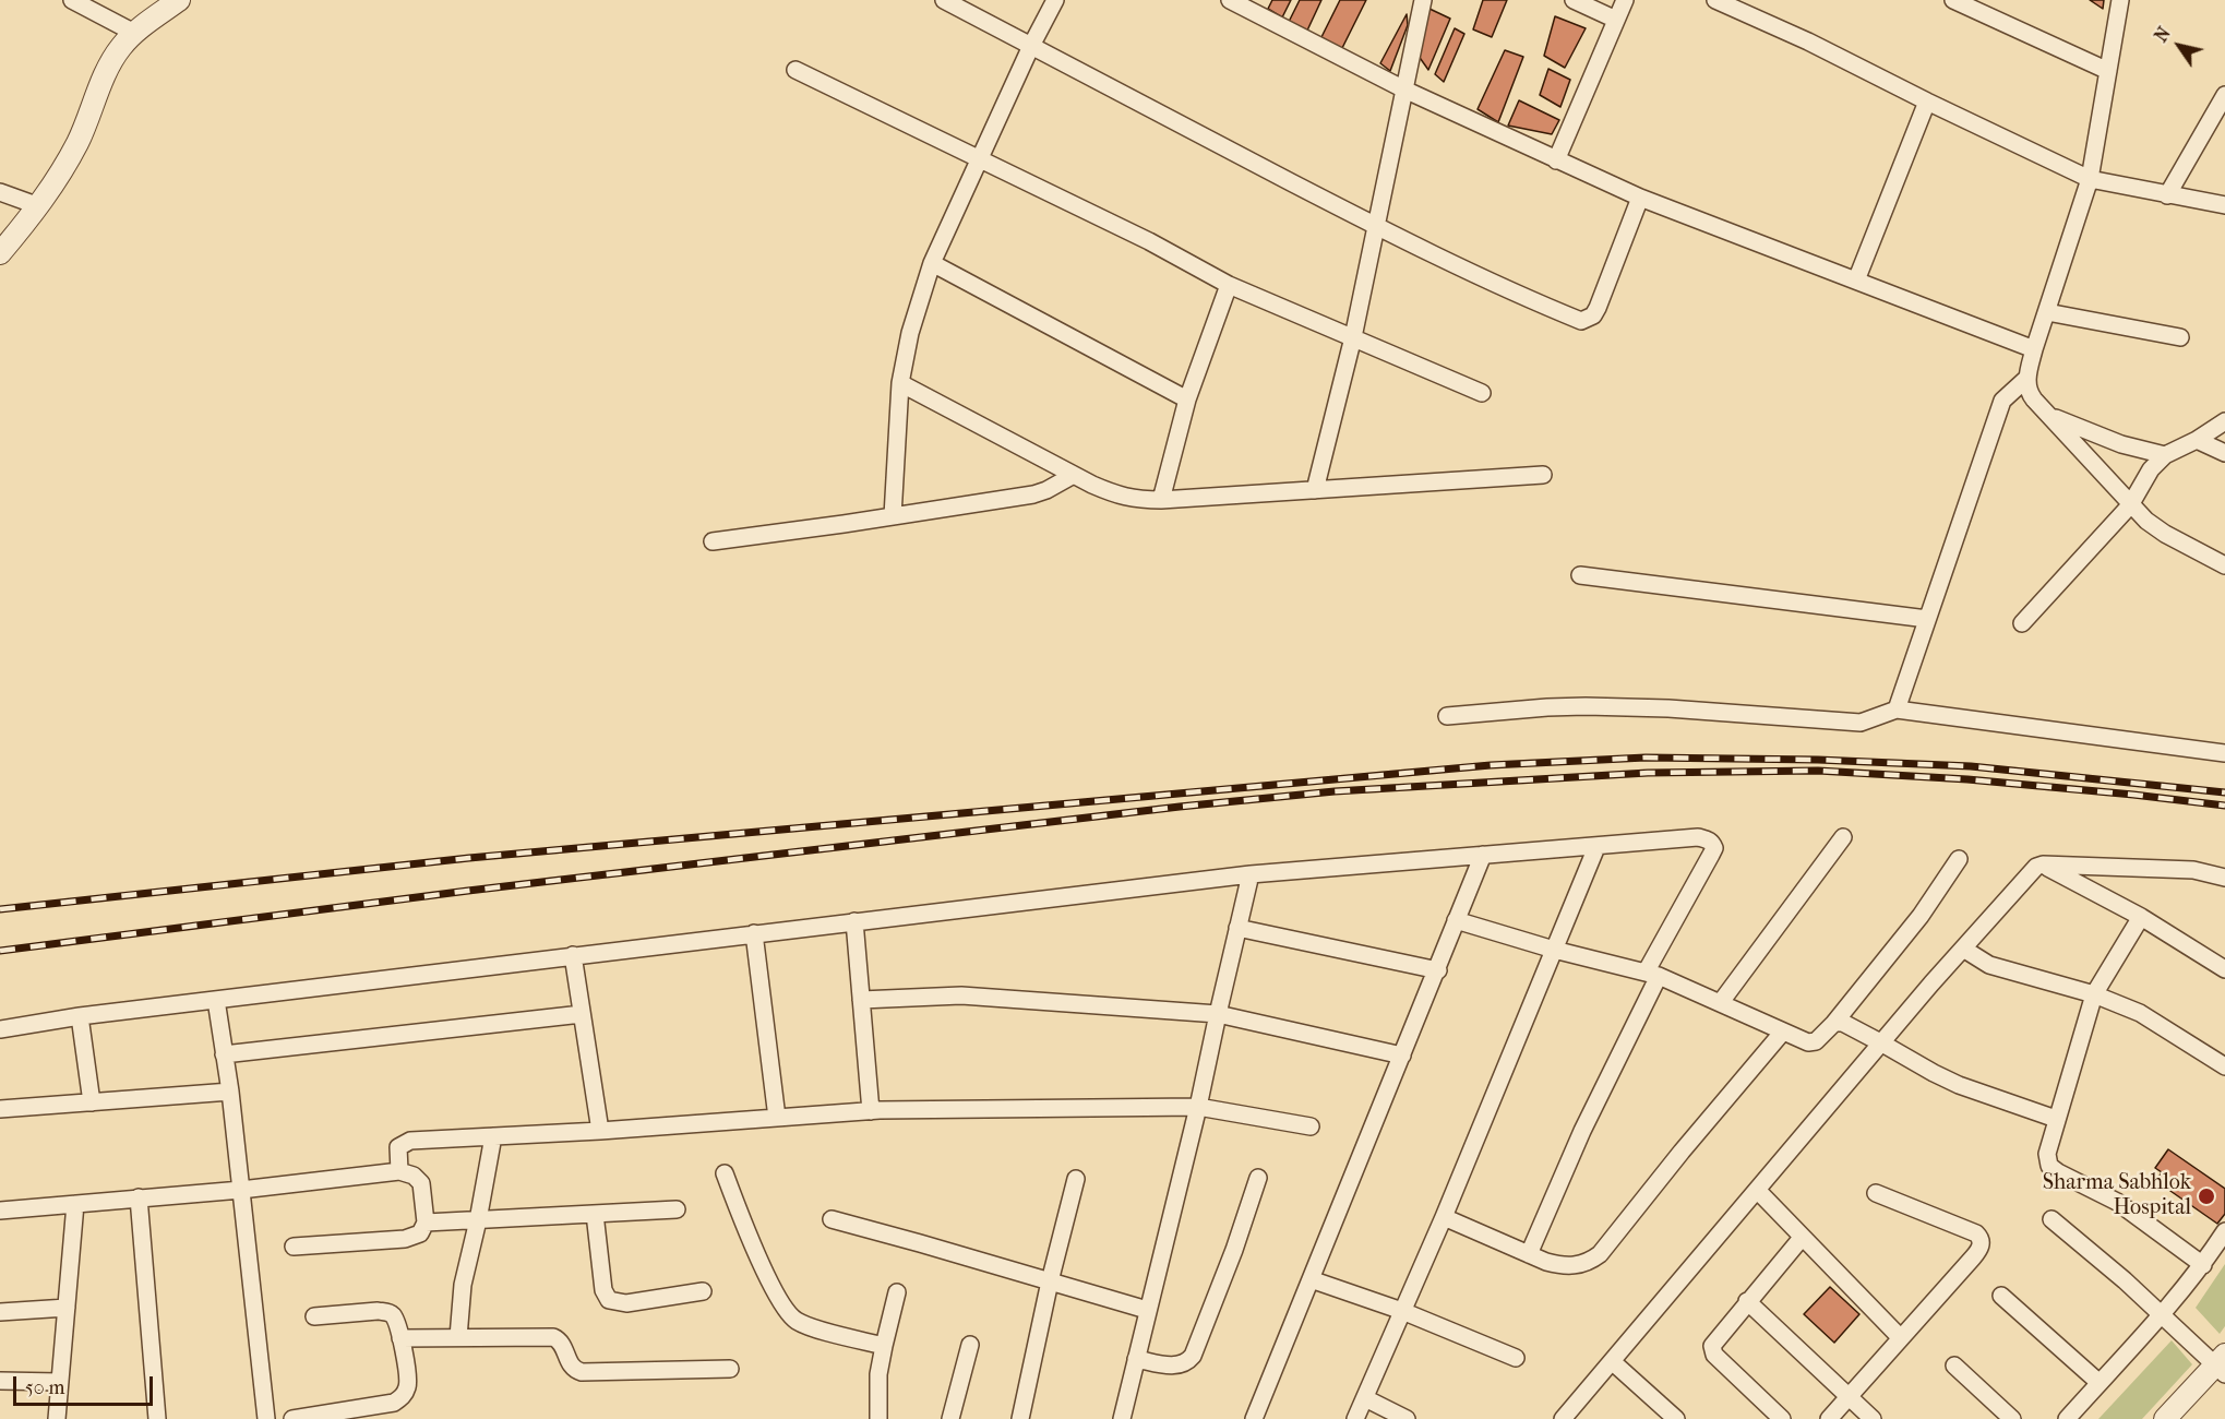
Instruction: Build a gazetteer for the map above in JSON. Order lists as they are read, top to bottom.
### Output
{
  "places": ["Sharma Sabhlok Hospital"],
  "scale_bar": "50 m",
  "north": "top left"
}
